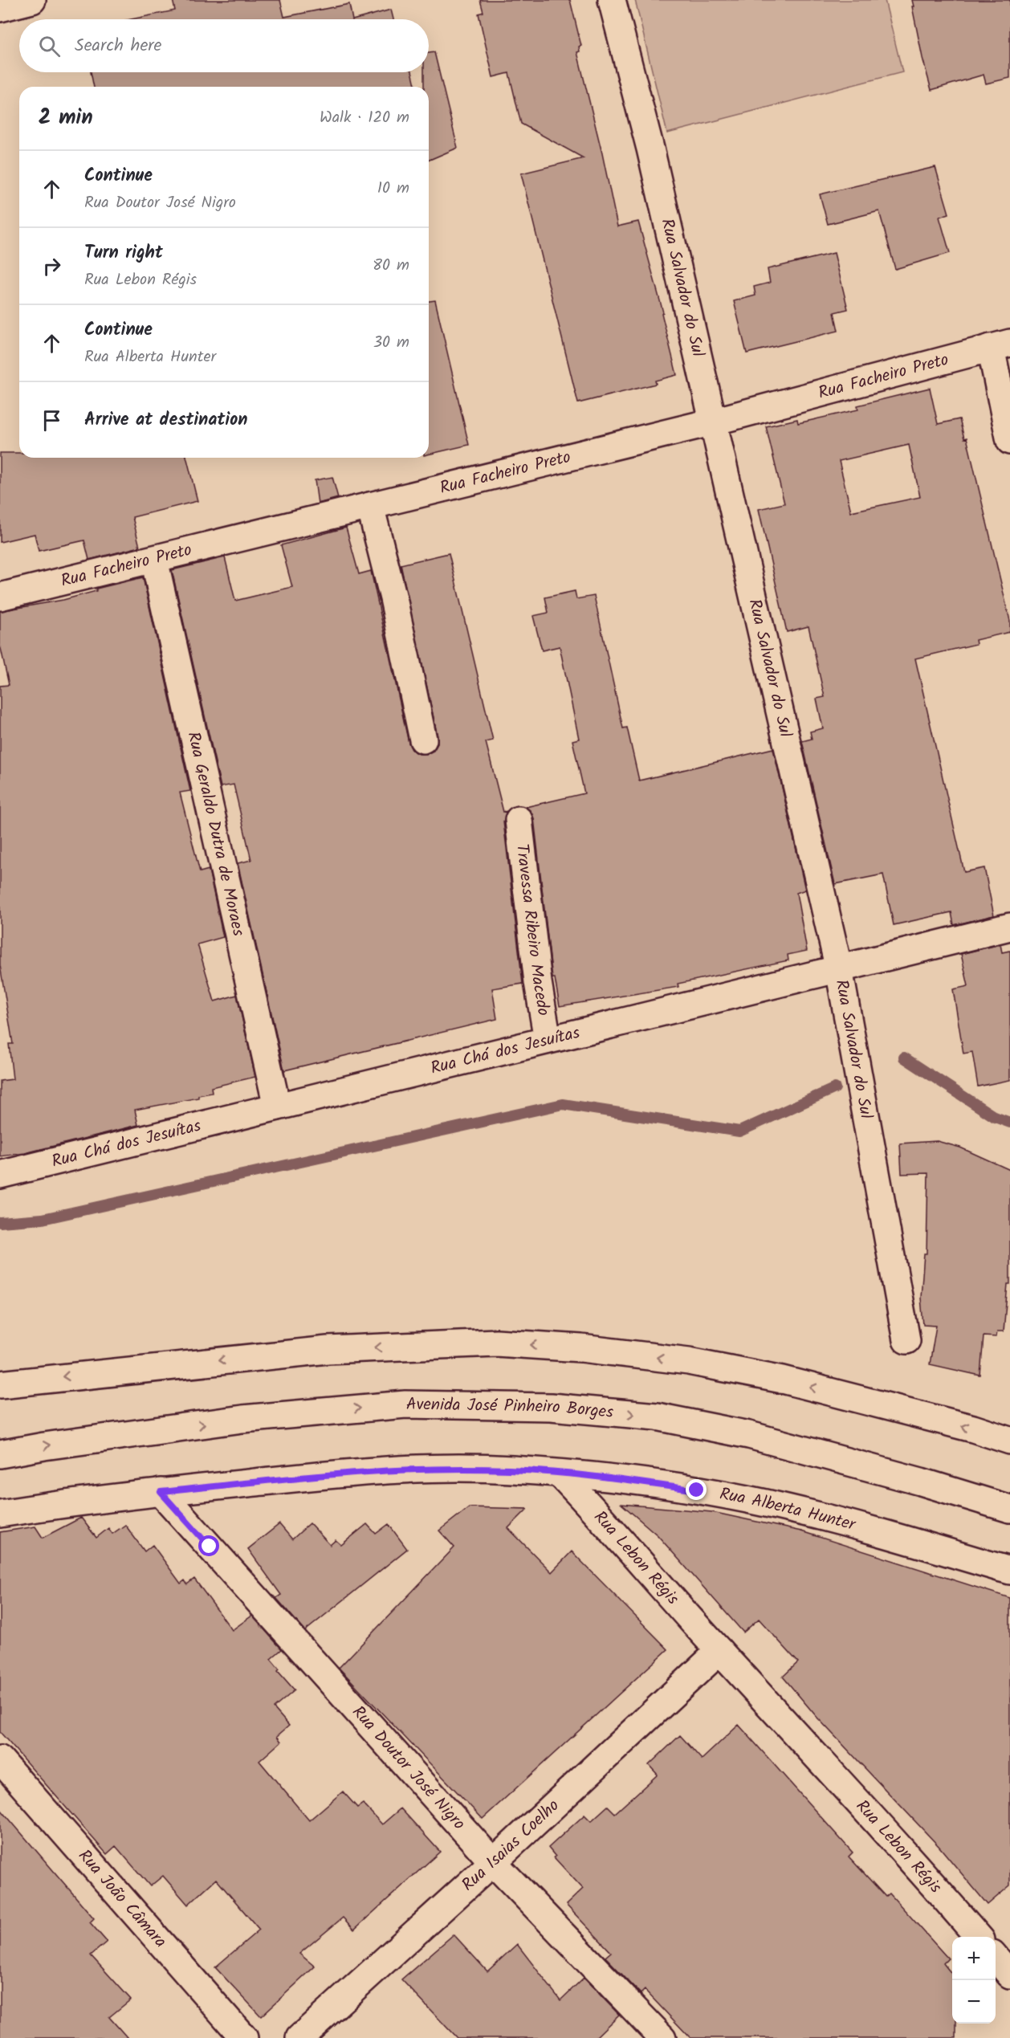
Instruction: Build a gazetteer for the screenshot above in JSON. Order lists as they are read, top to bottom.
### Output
{
  "streets": {
    "street": [
      "Rua Salvador do Sul",
      "Rua Facheiro Preto",
      "Rua Geraldo Dutra de Moraes",
      "Travessa Ribeiro Macedo",
      "Rua Chá dos Jesuítas",
      "Avenida José Pinheiro Borges",
      "Rua Alberta Hunter",
      "Rua Lebon Régis",
      "Rua Doutor José Nigro",
      "Rua Isaias Coelho",
      "Rua João Câmara"
    ]
  },
  "crossings": [
    ["Rua Salvador do Sul", "Rua Facheiro Preto"],
    ["Rua Salvador do Sul", "Rua Chá dos Jesuítas"],
    ["Rua Facheiro Preto", "Rua Geraldo Dutra de Moraes"],
    ["Rua Geraldo Dutra de Moraes", "Rua Chá dos Jesuítas"],
    ["Travessa Ribeiro Macedo", "Rua Chá dos Jesuítas"],
    ["Rua Alberta Hunter", "Rua Lebon Régis"],
    ["Rua Lebon Régis", "Rua Isaias Coelho"],
    ["Rua Doutor José Nigro", "Rua Isaias Coelho"]
  ],
  "page": {
    "search": "Search here",
    "heading": ["2 min", "Walk · 120 m"],
    "list": [
      ["Continue", "Rua Doutor José Nigro", "10 m"],
      ["Turn right", "Rua Lebon Régis", "80 m"],
      ["Continue", "Rua Alberta Hunter", "30 m"],
      "Arrive at destination"
    ],
    "map_buttons": ["+", "−"]
  }
}
